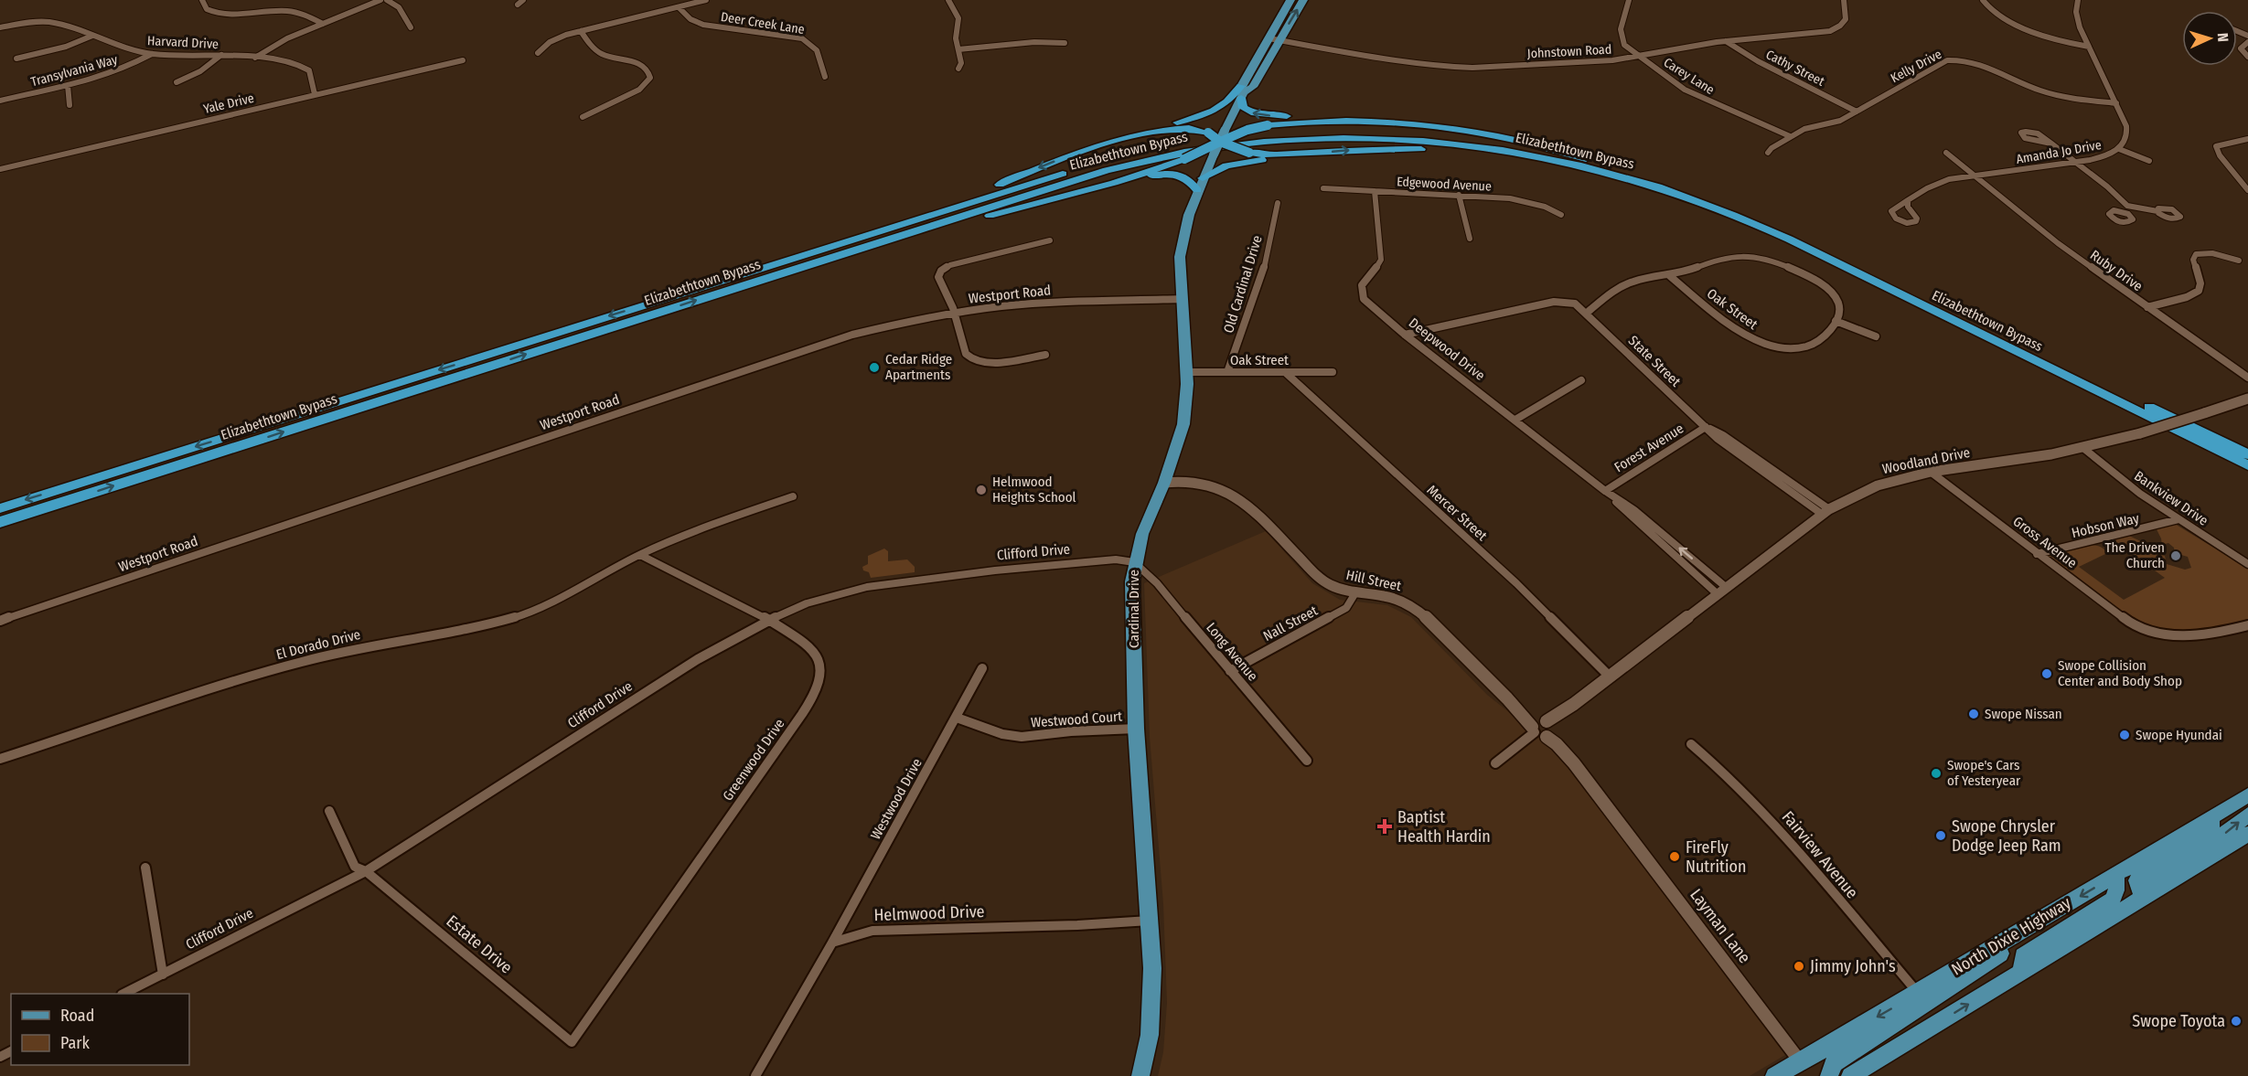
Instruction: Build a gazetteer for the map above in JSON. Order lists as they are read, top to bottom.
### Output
{
  "streets": {
    "highway": ["Elizabethtown Bypass"],
    "main road": ["Cardinal Drive", "North Dixie Highway"],
    "street": [
      "Deer Creek Lane",
      "Harvard Drive",
      "Johnstown Road",
      "Kelly Drive",
      "Cathy Street",
      "Transylvania Way",
      "Carey Lane",
      "Yale Drive",
      "Amanda Jo Drive",
      "Edgewood Avenue",
      "Ruby Drive",
      "Old Cardinal Drive",
      "Westport Road",
      "Oak Street",
      "Deepwood Drive",
      "State Street",
      "Forest Avenue",
      "Woodland Drive",
      "Bankview Drive",
      "Mercer Street",
      "Hobson Way",
      "Gross Avenue",
      "Clifford Drive",
      "Hill Street",
      "Nall Street",
      "El Dorado Drive",
      "Long Avenue",
      "Westwood Court",
      "Greenwood Drive",
      "Westwood Drive",
      "Fairview Avenue",
      "Helmwood Drive",
      "Layman Lane",
      "Estate Drive"
    ]
  },
  "crossings": [
    ["Harvard Drive", "Transylvania Way"],
    ["Harvard Drive", "Yale Drive"],
    ["Johnstown Road", "Cathy Street"],
    ["Johnstown Road", "Carey Lane"],
    ["Kelly Drive", "Cathy Street"],
    ["Kelly Drive", "Carey Lane"],
    ["Kelly Drive", "Amanda Jo Drive"],
    ["Amanda Jo Drive", "Ruby Drive"],
    ["Edgewood Avenue", "Deepwood Drive"],
    ["Old Cardinal Drive", "Oak Street"],
    ["Westport Road", "Cardinal Drive"],
    ["Oak Street", "Mercer Street"],
    ["Oak Street", "Cardinal Drive"],
    ["Deepwood Drive", "Forest Avenue"],
    ["Deepwood Drive", "Woodland Drive"],
    ["State Street", "Forest Avenue"],
    ["State Street", "Woodland Drive"],
    ["Woodland Drive", "Bankview Drive"],
    ["Woodland Drive", "Mercer Street"],
    ["Woodland Drive", "Gross Avenue"],
    ["Bankview Drive", "Hobson Way"],
    ["Hobson Way", "Gross Avenue"],
    ["Clifford Drive", "Cardinal Drive"],
    ["Clifford Drive", "Long Avenue"],
    ["Clifford Drive", "Greenwood Drive"],
    ["Clifford Drive", "Estate Drive"],
    ["Hill Street", "Cardinal Drive"],
    ["Hill Street", "Nall Street"],
    ["Hill Street", "Layman Lane"],
    ["Cardinal Drive", "Long Avenue"],
    ["Cardinal Drive", "Westwood Court"],
    ["Cardinal Drive", "Helmwood Drive"],
    ["Nall Street", "Long Avenue"],
    ["El Dorado Drive", "Greenwood Drive"],
    ["Westwood Court", "Westwood Drive"],
    ["Greenwood Drive", "Estate Drive"],
    ["Westwood Drive", "Helmwood Drive"],
    ["Fairview Avenue", "North Dixie Highway"],
    ["Layman Lane", "North Dixie Highway"]
  ],
  "places": {
    "other": [
      "Cedar Ridge Apartments",
      "Helmwood Heights School",
      "The Driven Church",
      "Swope Collision Center and Body Shop",
      "Swope Nissan",
      "Swope Hyundai",
      "Swope's Cars of Yesteryear",
      "Swope Chrysler Dodge Jeep Ram",
      "FireFly Nutrition",
      "Jimmy John's",
      "Swope Toyota"
    ],
    "health": ["Baptist Health Hardin"]
  },
  "legend": ["Road", "Park"],
  "north": "right"
}
